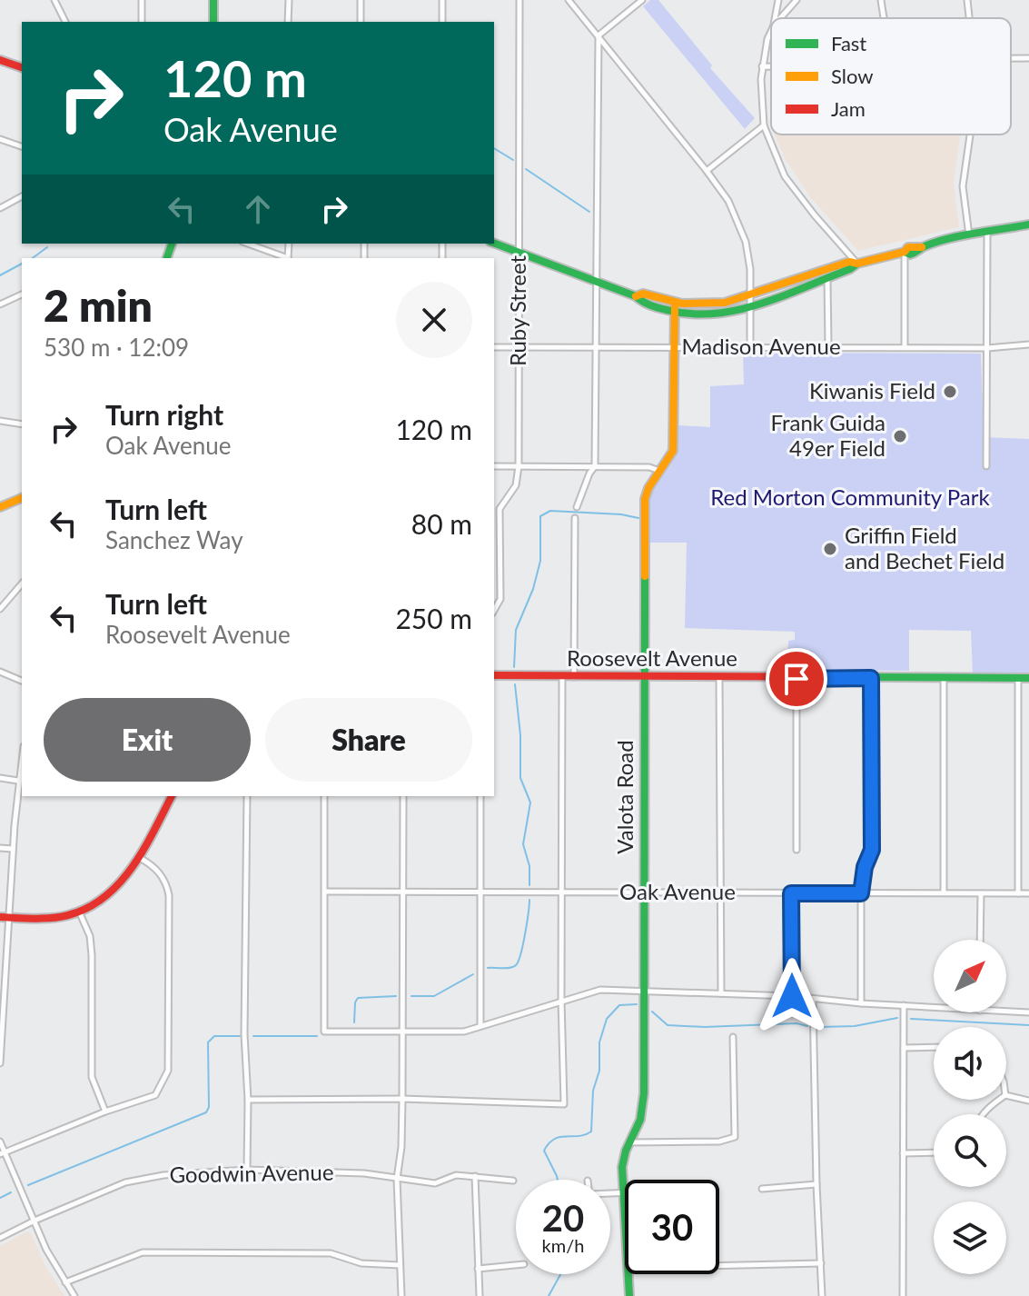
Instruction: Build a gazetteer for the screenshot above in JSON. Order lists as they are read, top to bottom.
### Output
{
  "streets": {
    "street": [
      "Ruby Street",
      "Madison Avenue",
      "Roosevelt Avenue",
      "Valota Road",
      "Oak Avenue",
      "Goodwin Avenue"
    ]
  },
  "crossings": [
    ["Ruby Street", "Madison Avenue"],
    ["Madison Avenue", "Valota Road"],
    ["Roosevelt Avenue", "Valota Road"],
    ["Valota Road", "Oak Avenue"]
  ],
  "parks": ["Red Morton Community Park"],
  "places": ["Kiwanis Field", "Frank Guida 49er Field", "Griffin Field and Bechet Field"],
  "legend": ["Fast", "Slow", "Jam"],
  "north": "top right",
  "page": {
    "turn": ["120 m", "Oak Avenue"],
    "heading": ["2 min", "530 m · 12:09"],
    "list": [
      {
        "name": "Turn right",
        "note": "Oak Avenue",
        "value": "120 m"
      },
      {
        "name": "Turn left",
        "note": "Sanchez Way",
        "value": "80 m"
      },
      {
        "name": "Turn left",
        "note": "Roosevelt Avenue",
        "value": "250 m"
      }
    ],
    "buttons": ["Exit", "Share"],
    "speed": "20 km/h",
    "limit": "30"
  }
}
